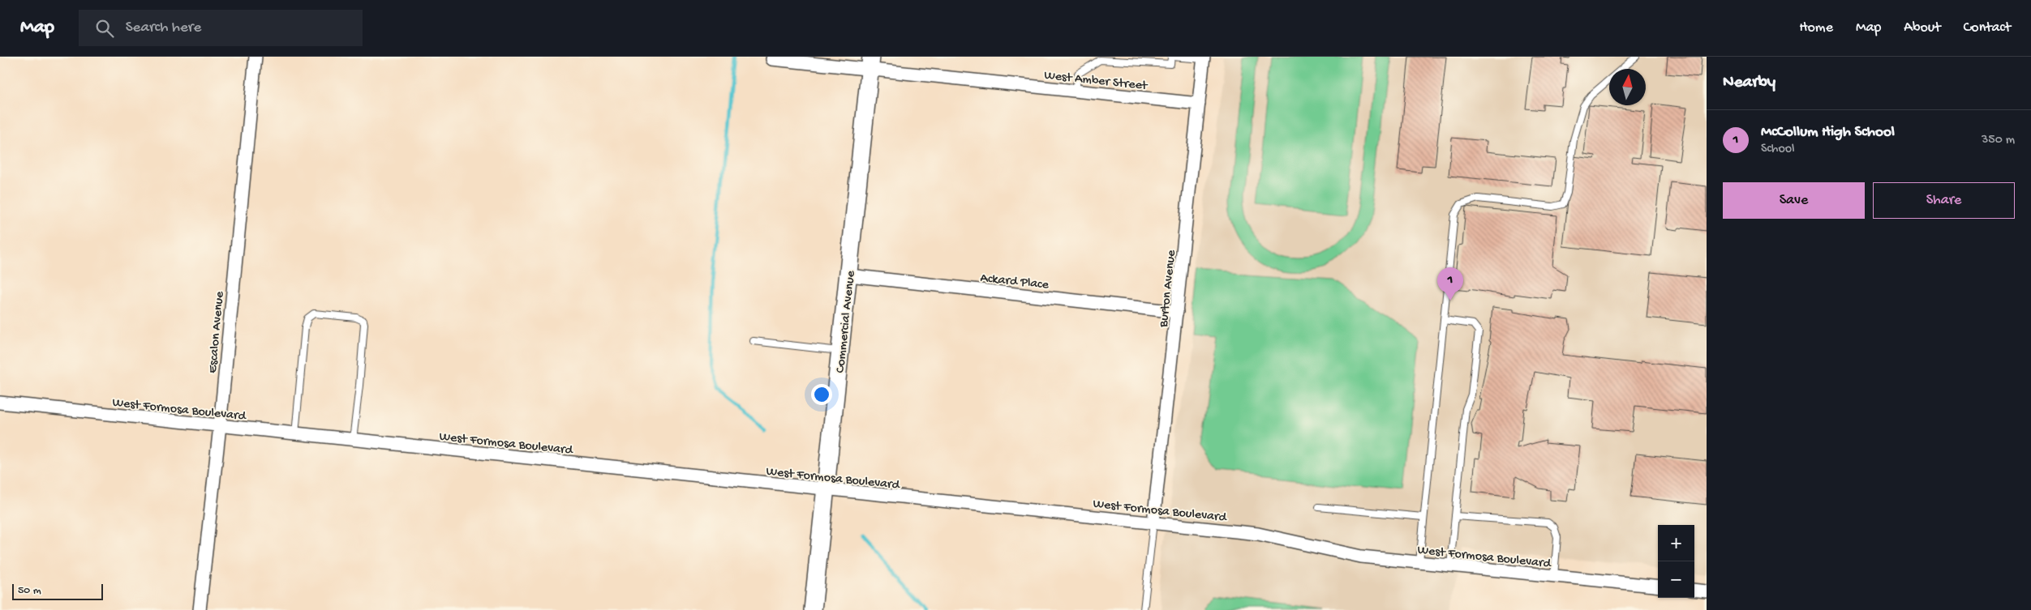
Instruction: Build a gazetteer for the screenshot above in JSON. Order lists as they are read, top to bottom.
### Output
{
  "streets": {
    "street": [
      "West Amber Street",
      "Ackard Place",
      "Burton Avenue",
      "Commercial Avenue",
      "Escalon Avenue",
      "West Formosa Boulevard"
    ]
  },
  "crossings": [
    ["West Amber Street", "Burton Avenue"],
    ["West Amber Street", "Commercial Avenue"],
    ["Ackard Place", "Burton Avenue"],
    ["Ackard Place", "Commercial Avenue"],
    ["Burton Avenue", "West Formosa Boulevard"],
    ["Commercial Avenue", "West Formosa Boulevard"],
    ["Escalon Avenue", "West Formosa Boulevard"]
  ],
  "scale_bar": "50 m",
  "north": "top",
  "page": {
    "header": "Map",
    "search": "Search here",
    "nav": [
      "Home",
      "Map",
      "About",
      "Contact"
    ],
    "heading": "Nearby",
    "list": [
      {
        "mark": "1",
        "name": "McCollum High School",
        "note": "School",
        "value": "350 m"
      }
    ],
    "buttons": ["Save", "Share"],
    "pins": "1",
    "map_buttons": ["+", "−"],
    "scale": "50 m"
  }
}
